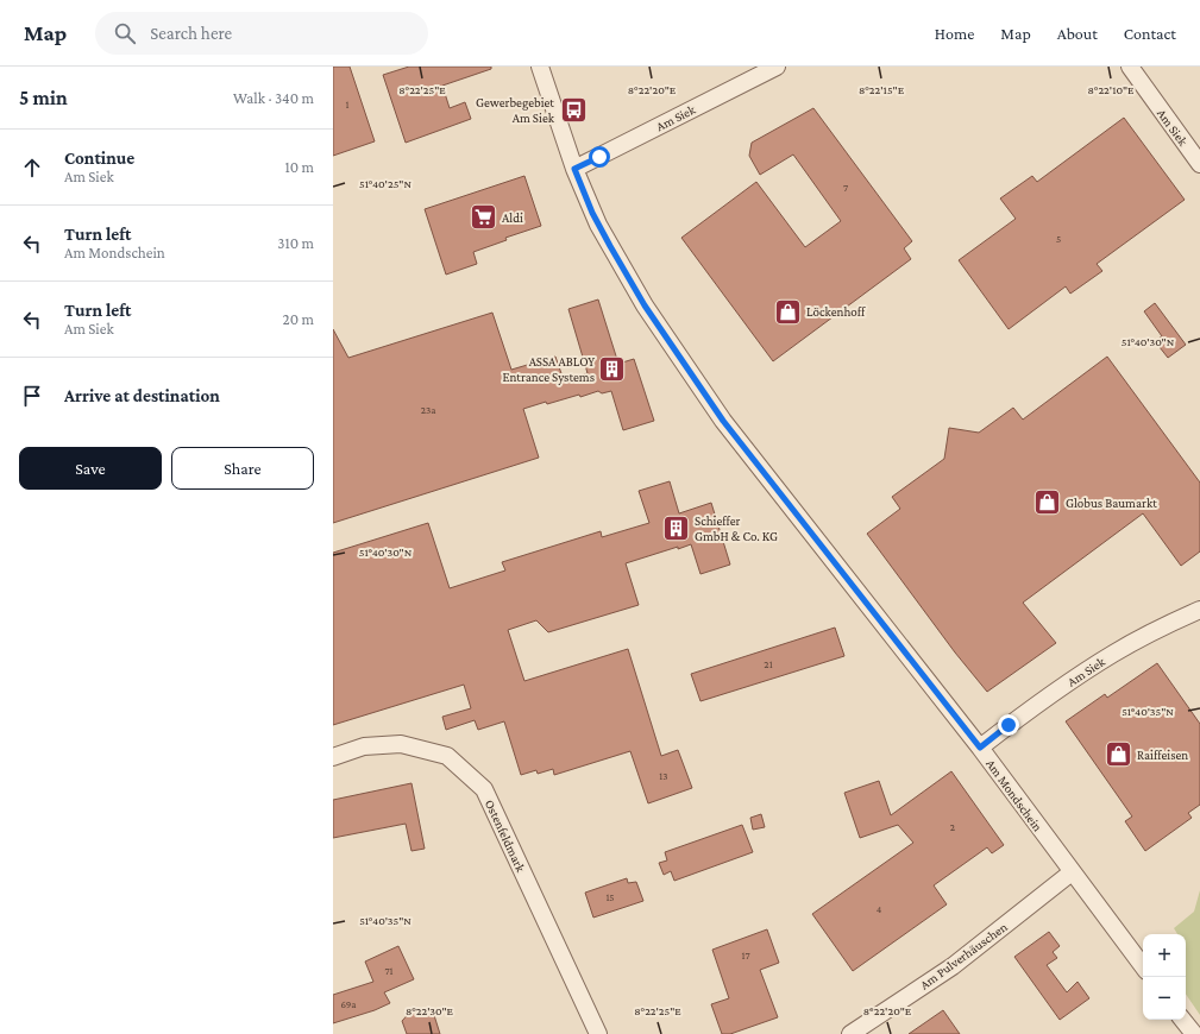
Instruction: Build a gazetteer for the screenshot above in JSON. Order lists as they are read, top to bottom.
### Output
{
  "streets": {
    "street": [
      "Am Siek",
      "Am Mondschein",
      "Ostenfeldmark",
      "Am Pulverhäuschen"
    ]
  },
  "crossings": [
    ["Am Siek", "Am Mondschein"],
    ["Am Mondschein", "Am Pulverhäuschen"]
  ],
  "places": {
    "bus stop": ["Gewerbegebiet Am Siek"],
    "supermarket": ["Aldi"],
    "shop": ["Löckenhoff", "Globus Baumarkt", "Raiffeisen"],
    "building": ["ASSA ABLOY Entrance Systems", "Schieffer GmbH & Co. KG"]
  },
  "house_numbers": [
    "1",
    "7",
    "5",
    "23a",
    "21",
    "13",
    "2",
    "15",
    "4",
    "17",
    "71",
    "69a"
  ],
  "page": {
    "header": "Map",
    "search": "Search here",
    "nav": [
      "Home",
      "Map",
      "About",
      "Contact"
    ],
    "heading": ["5 min", "Walk · 340 m"],
    "list": [
      ["Continue", "Am Siek", "10 m"],
      ["Turn left", "Am Mondschein", "310 m"],
      ["Turn left", "Am Siek", "20 m"],
      "Arrive at destination"
    ],
    "buttons": ["Save", "Share"],
    "map_buttons": ["+", "−"]
  },
  "coordinates": [
    "8°22'25\"E",
    "8°22'20\"E",
    "8°22'15\"E",
    "8°22'10\"E",
    "51°40'25\"N",
    "51°40'30\"N",
    "51°40'35\"N",
    "8°22'30\"E"
  ]
}
